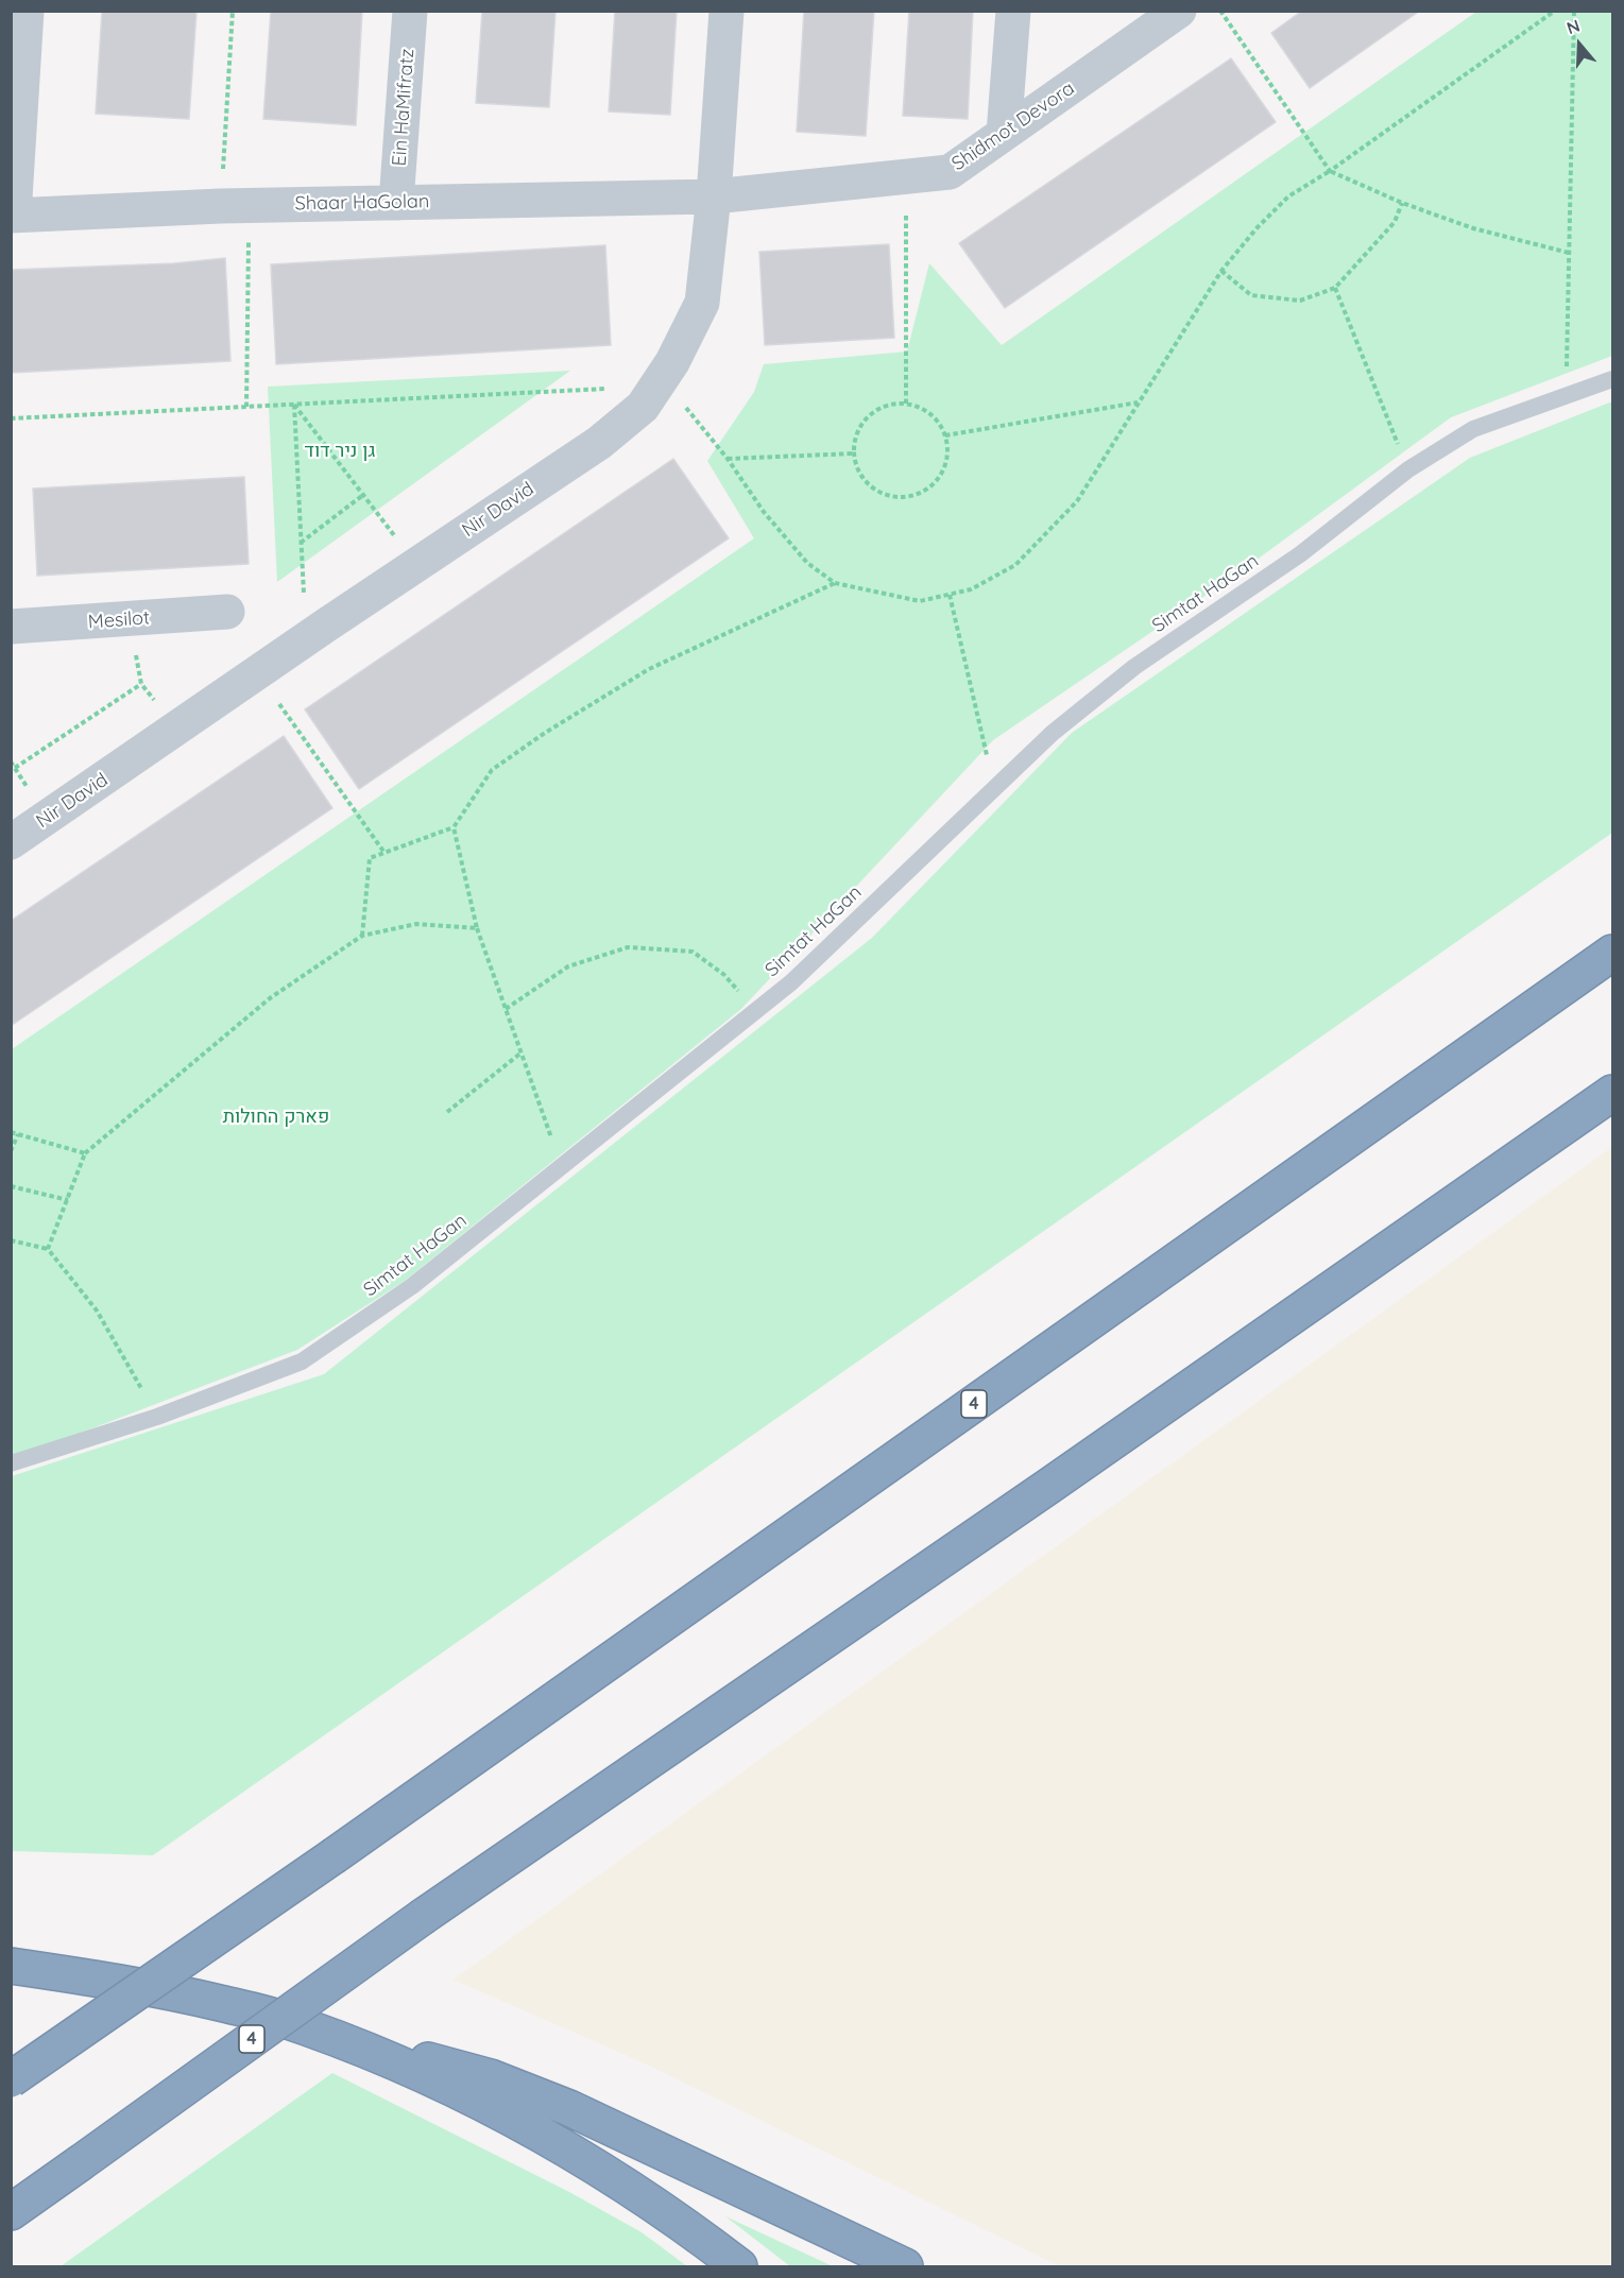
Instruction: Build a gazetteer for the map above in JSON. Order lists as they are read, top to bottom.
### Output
{
  "streets": {
    "highway": ["4"],
    "street": [
      "Ein HaMifratz",
      "Shidmot Devora",
      "Shaar HaGolan",
      "Nir David",
      "Mesilot"
    ],
    "lane": ["Simtat HaGan"]
  },
  "crossings": [
    ["Ein HaMifratz", "Shaar HaGolan"],
    ["Shidmot Devora", "Shaar HaGolan"],
    ["Shidmot Devora", "Nir David"],
    ["Shaar HaGolan", "Nir David"]
  ],
  "parks": ["גן ניר דוד", "פארק החולות"],
  "north": "top"
}
